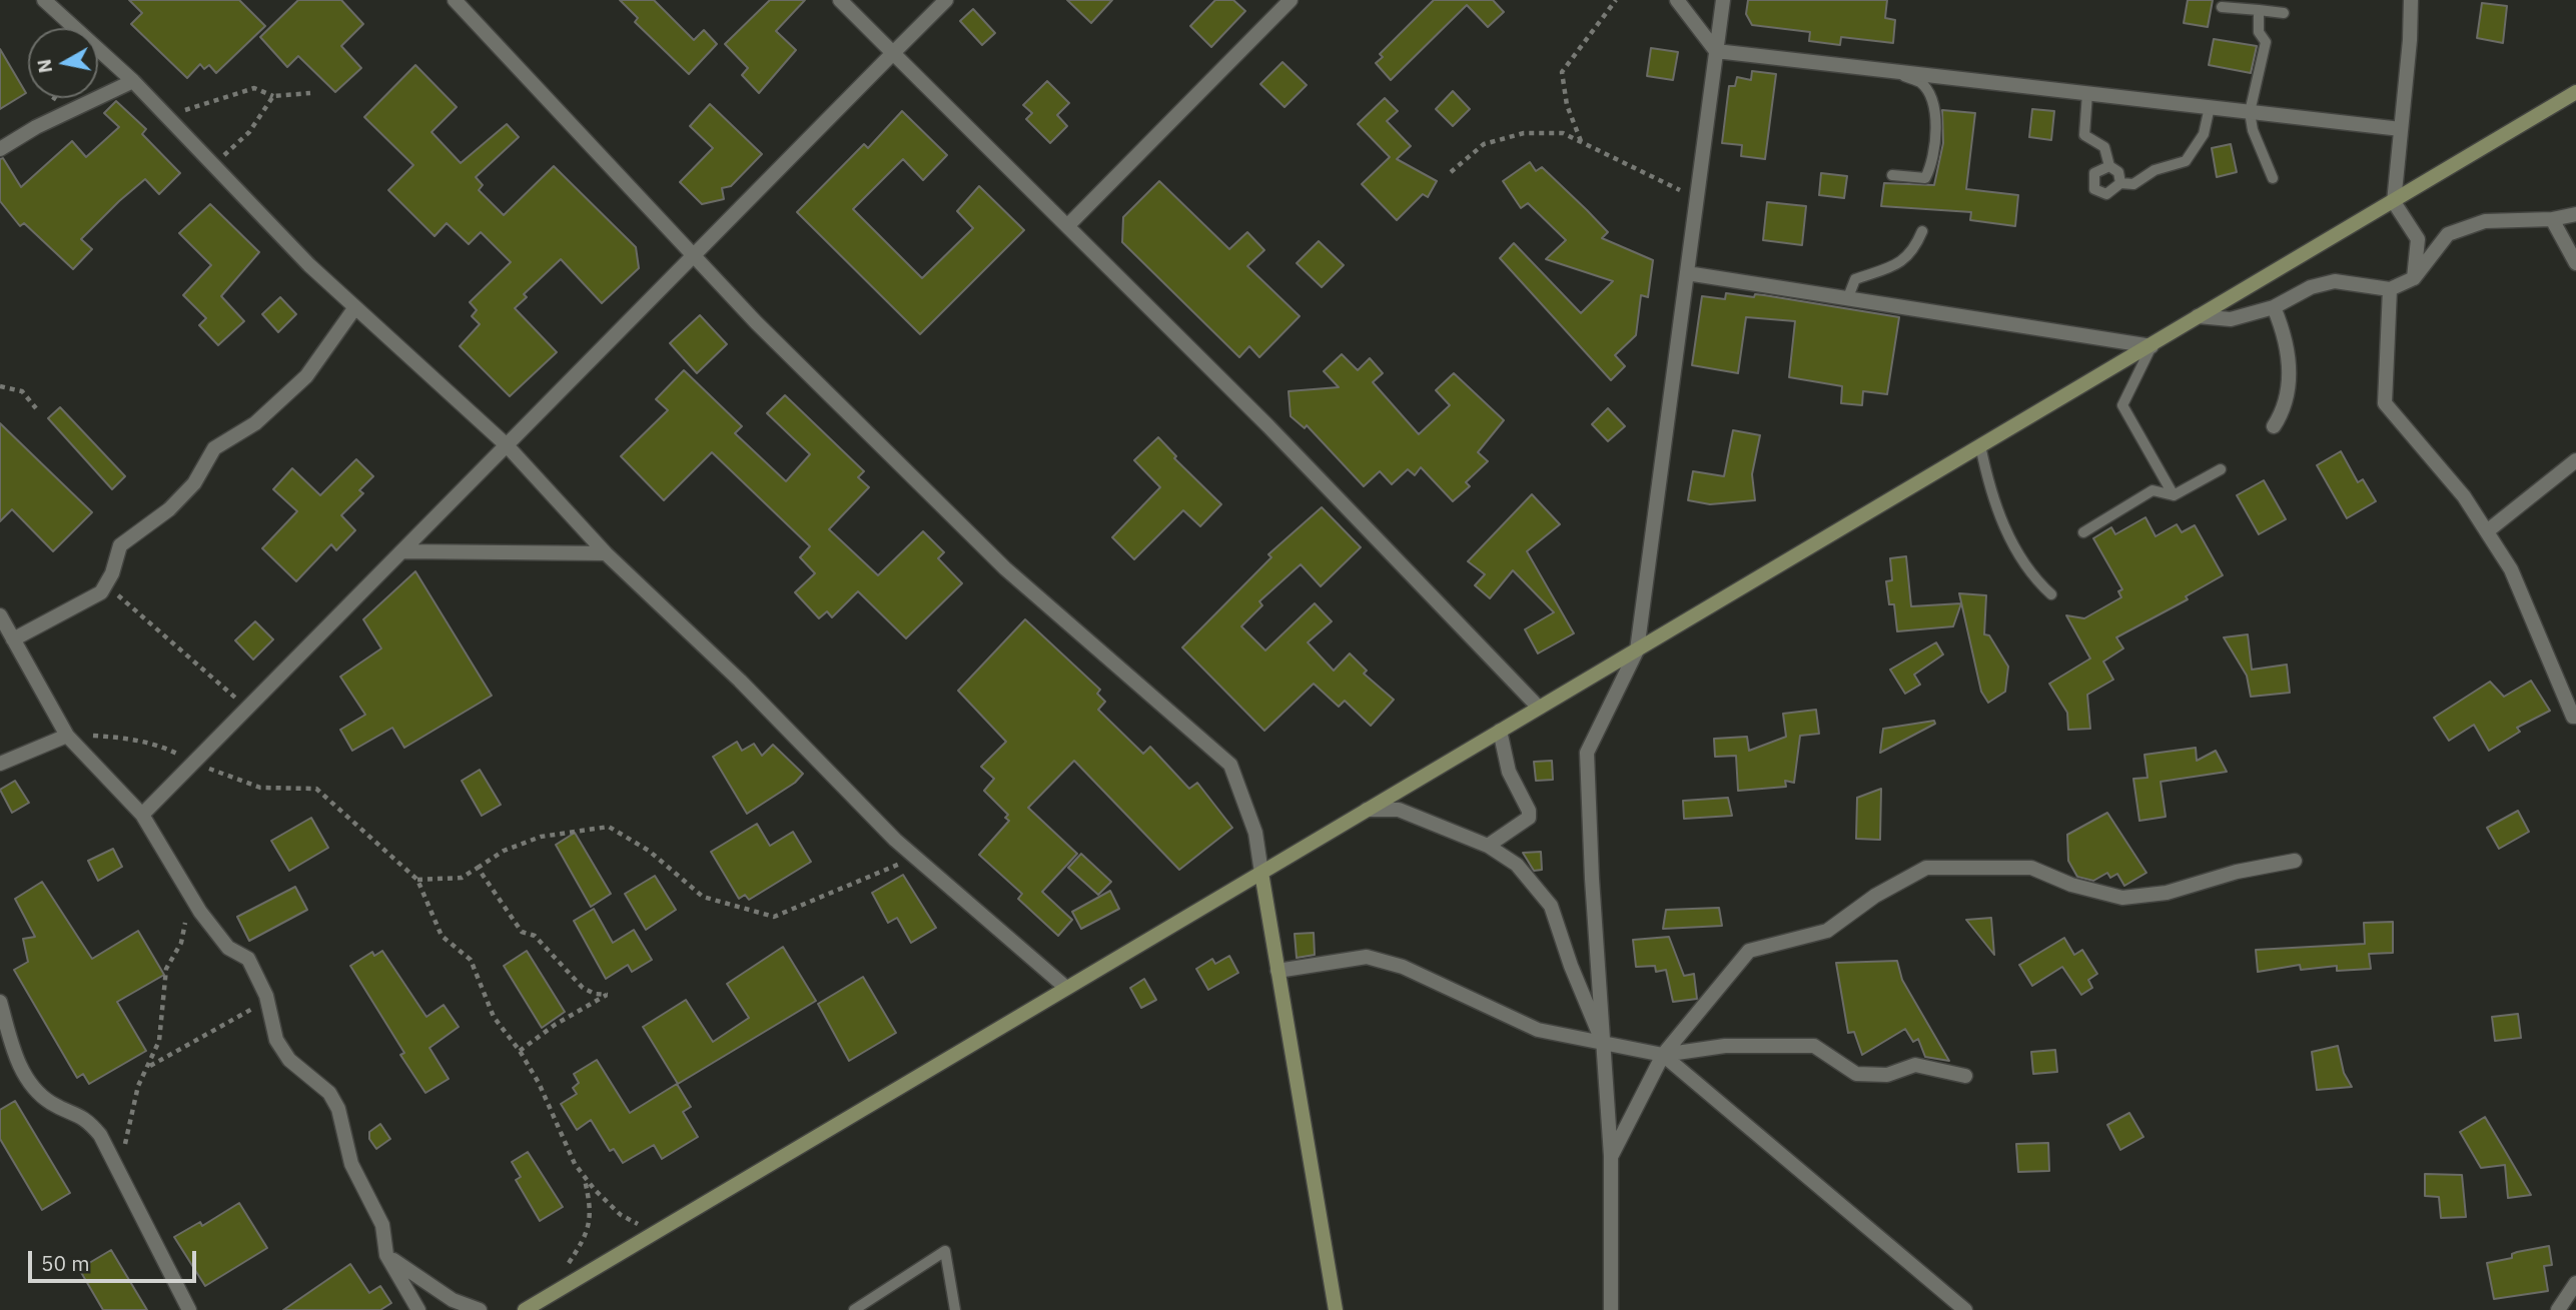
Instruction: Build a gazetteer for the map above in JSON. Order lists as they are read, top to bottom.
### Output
{
  "scale_bar": "50 m",
  "north": "left"
}
